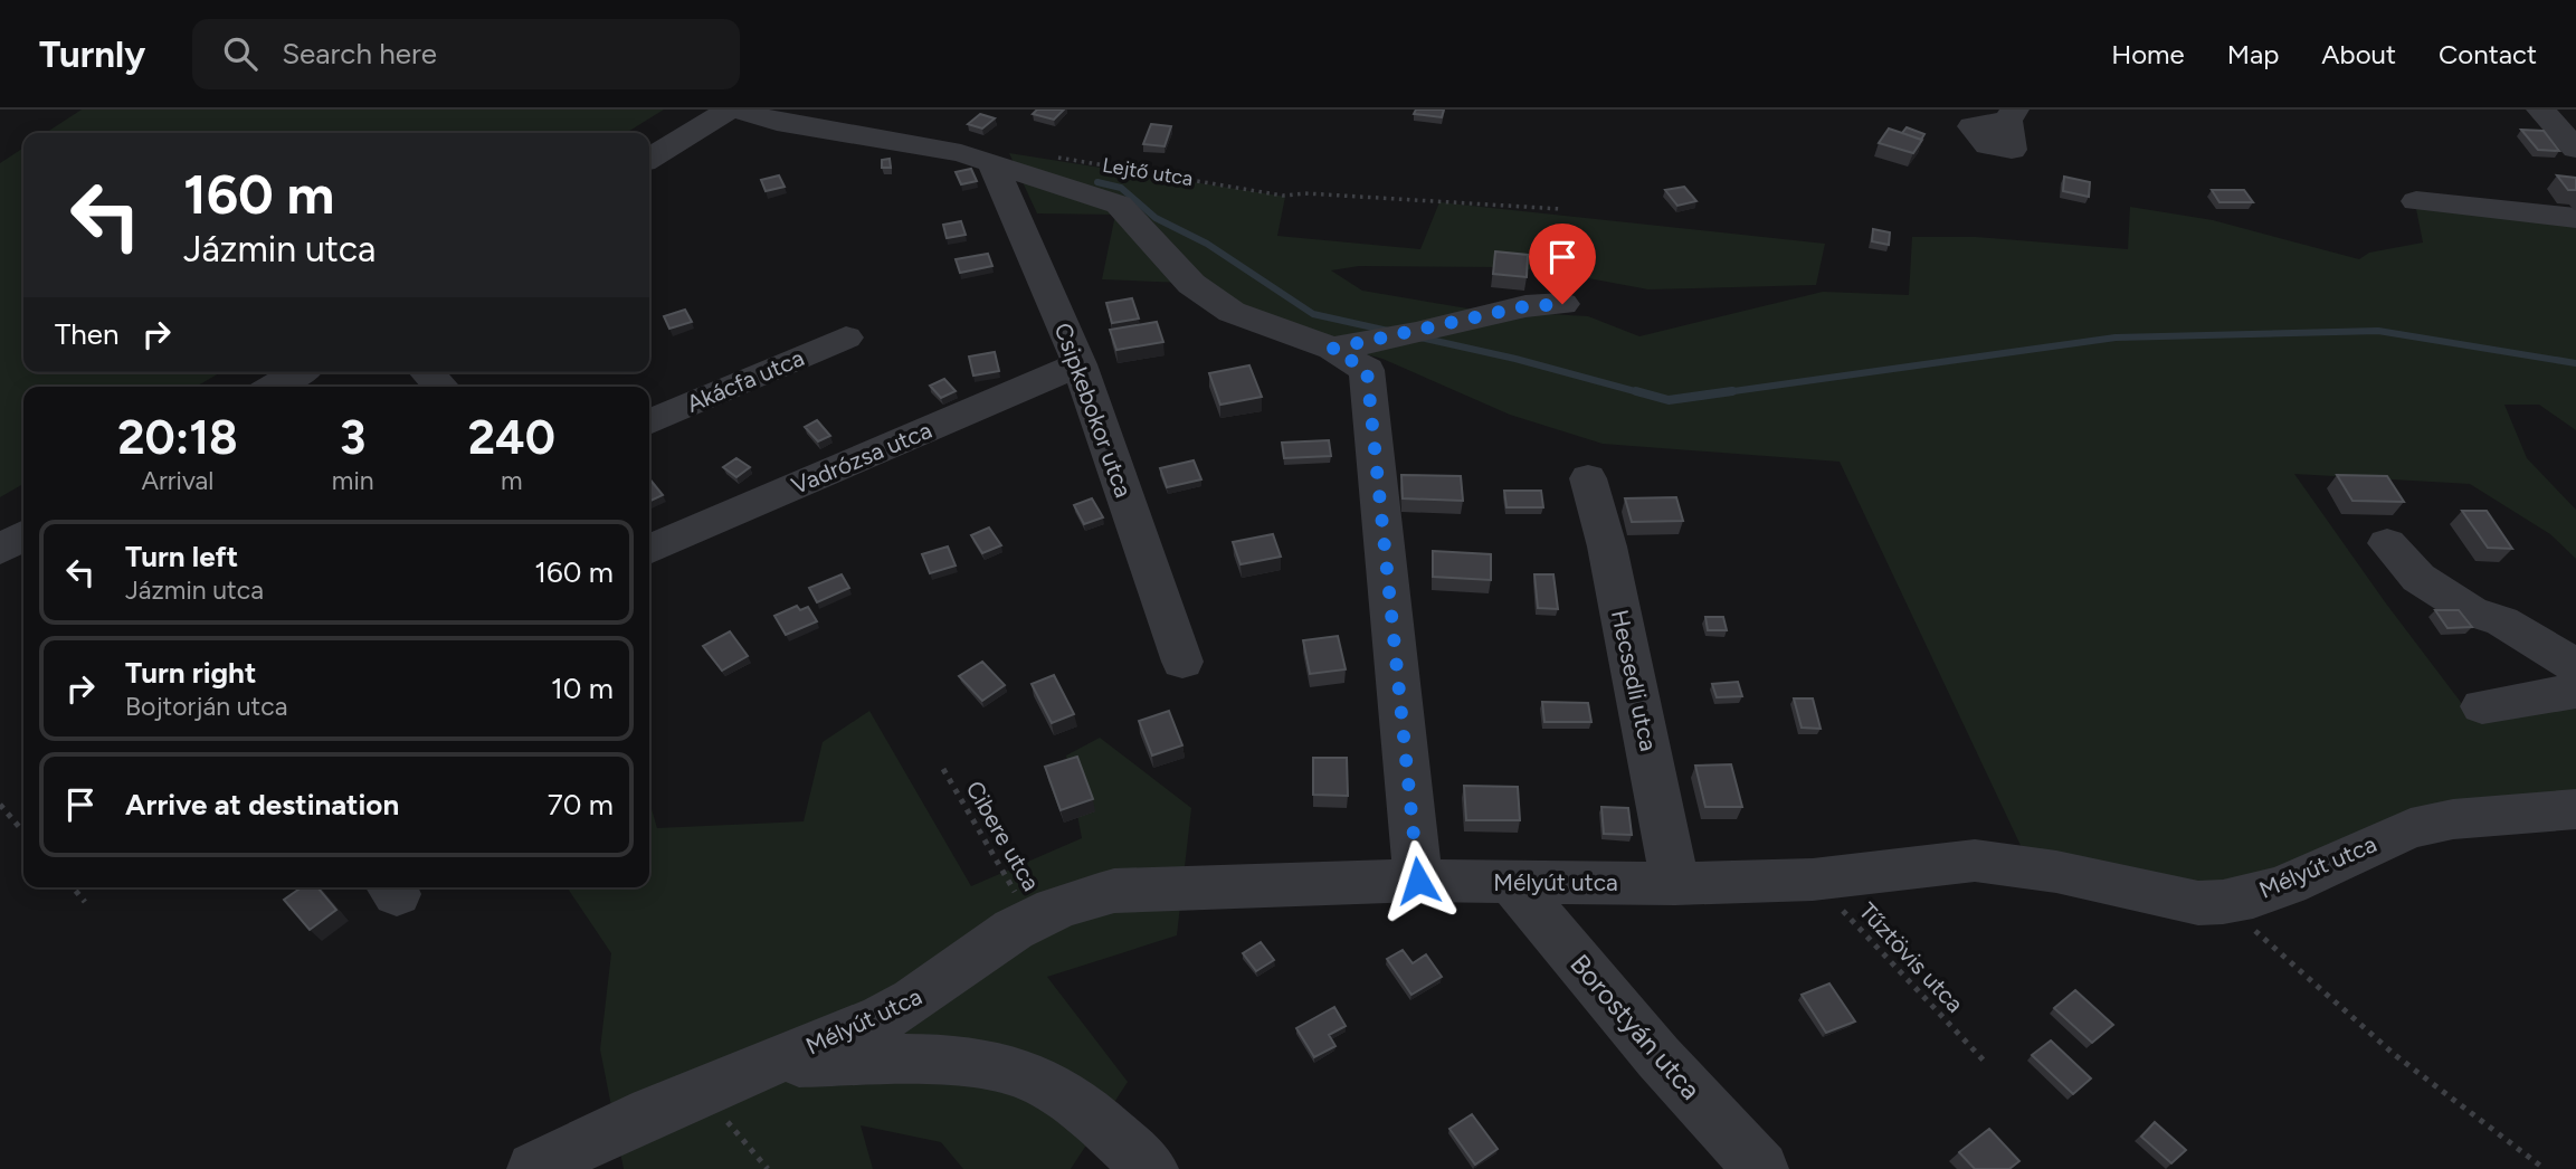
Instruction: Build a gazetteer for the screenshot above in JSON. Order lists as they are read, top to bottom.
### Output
{
  "streets": {
    "street": [
      "Akácfa utca",
      "Csipkebokor utca",
      "Vadrózsa utca",
      "Hecsedli utca",
      "Mélyút utca",
      "Borostyán utca"
    ],
    "path": ["Lejtő utca", "Cibere utca", "Tűztövis utca"]
  },
  "crossings": [
    ["Csipkebokor utca", "Vadrózsa utca"],
    ["Hecsedli utca", "Mélyút utca"],
    ["Cibere utca", "Mélyút utca"],
    ["Mélyút utca", "Tűztövis utca"],
    ["Mélyút utca", "Borostyán utca"]
  ],
  "page": {
    "header": "Turnly",
    "search": "Search here",
    "nav": [
      "Home",
      "Map",
      "About",
      "Contact"
    ],
    "turn": ["160 m", "Jázmin utca"],
    "then": "Then",
    "eta": [
      "20:18",
      "Arrival",
      "3",
      "min",
      "240",
      "m"
    ],
    "list": [
      {
        "name": "Turn left",
        "note": "Jázmin utca",
        "value": "160 m"
      },
      {
        "name": "Turn right",
        "note": "Bojtorján utca",
        "value": "10 m"
      },
      {
        "name": "Arrive at destination",
        "value": "70 m"
      }
    ]
  }
}
